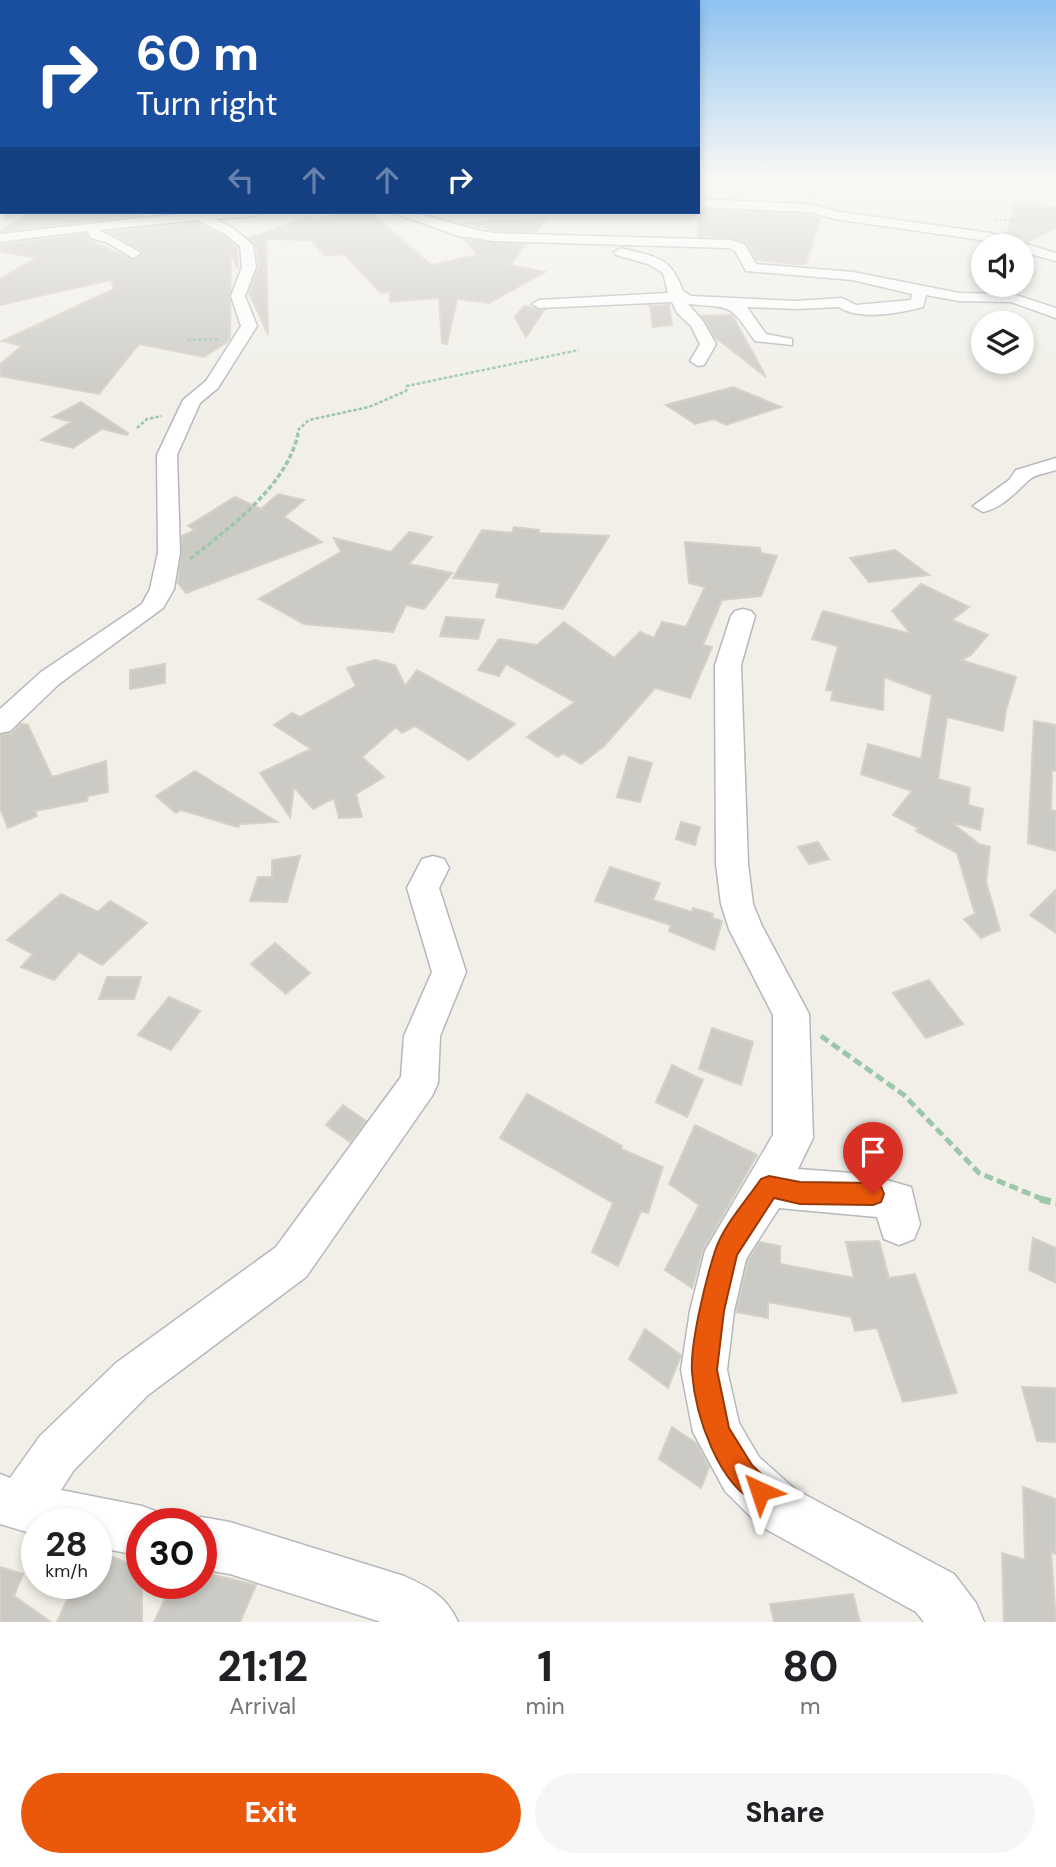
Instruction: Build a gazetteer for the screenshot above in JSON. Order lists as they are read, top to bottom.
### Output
{
  "page": {
    "turn": ["60 m", "Turn right"],
    "speed": "28 km/h",
    "limit": "30",
    "eta": [
      "21:12",
      "Arrival",
      "1",
      "min",
      "80",
      "m"
    ],
    "buttons": ["Exit", "Share"]
  }
}
